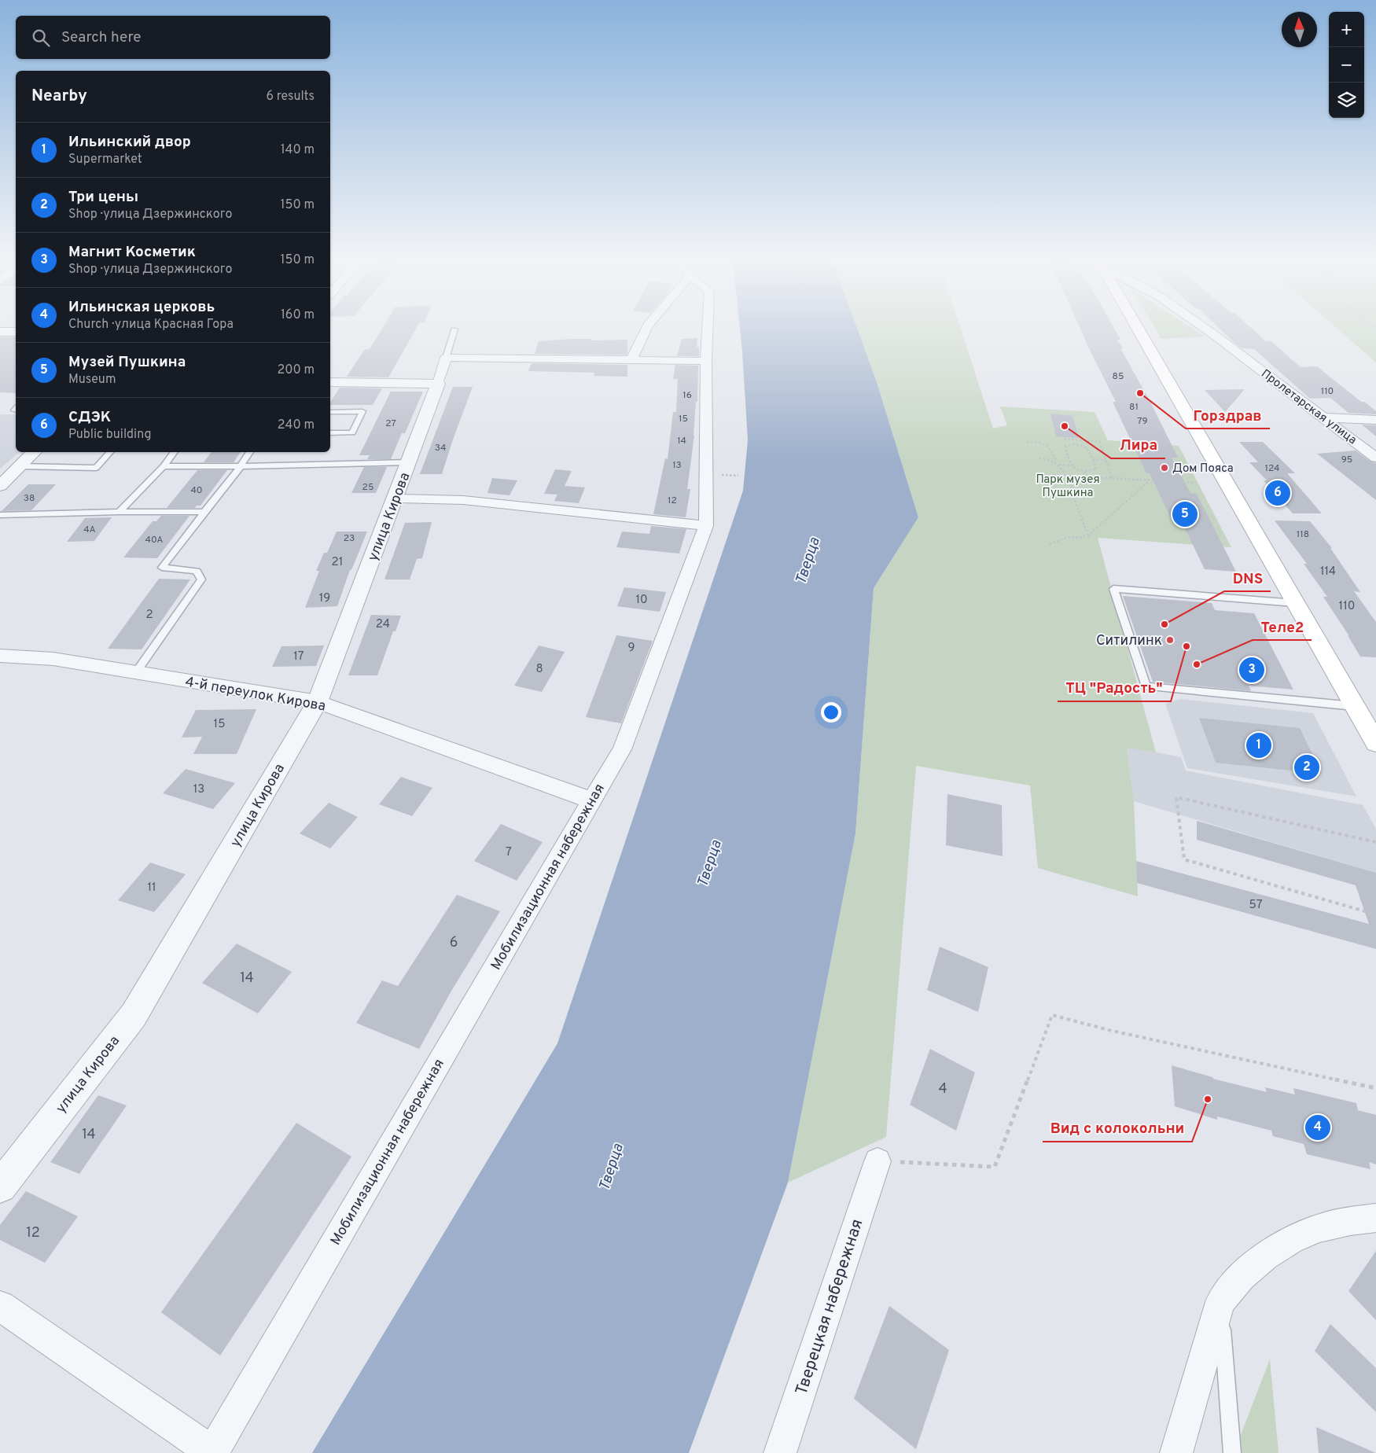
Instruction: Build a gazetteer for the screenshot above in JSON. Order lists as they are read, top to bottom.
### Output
{
  "streets": {
    "street": [
      "Пролетарская улица",
      "улица Кирова",
      "4-й переулок Кирова",
      "Мобилизационная набережная",
      "Тверецкая набережная"
    ]
  },
  "crossings": [
    ["улица Кирова", "4-й переулок Кирова"],
    ["4-й переулок Кирова", "Мобилизационная набережная"]
  ],
  "water": ["Тверца"],
  "parks": ["Парк музея Пушкина"],
  "places": [
    "Горздрав",
    "Лира",
    "Дом Пояса",
    "DNS",
    "Ситилинк",
    "ТЦ \"Радость\"",
    "Теле2",
    "Вид с колокольни"
  ],
  "house_numbers": [
    "85",
    "110",
    "16",
    "81",
    "15",
    "79",
    "27",
    "14",
    "34",
    "95",
    "13",
    "124",
    "25",
    "40",
    "38",
    "12",
    "4А",
    "118",
    "23",
    "40А",
    "21",
    "114",
    "19",
    "10",
    "110",
    "2",
    "24",
    "9",
    "17",
    "8",
    "15",
    "13",
    "7",
    "11",
    "57",
    "6",
    "14",
    "4",
    "14",
    "12"
  ],
  "north": "top",
  "page": {
    "map_buttons": ["+", "−"],
    "search": "Search here",
    "heading": ["Nearby", "6 results"],
    "list": [
      {
        "mark": "1",
        "name": "Ильинский двор",
        "note": "Supermarket",
        "value": "140 m"
      },
      {
        "mark": "2",
        "name": "Три цены",
        "note": "Shop · улица Дзержинского",
        "value": "150 m"
      },
      {
        "mark": "3",
        "name": "Магнит Косметик",
        "note": "Shop · улица Дзержинского",
        "value": "150 m"
      },
      {
        "mark": "4",
        "name": "Ильинская церковь",
        "note": "Church · улица Красная Гора",
        "value": "160 m"
      },
      {
        "mark": "5",
        "name": "Музей Пушкина",
        "note": "Museum",
        "value": "200 m"
      },
      {
        "mark": "6",
        "name": "СДЭК",
        "note": "Public building",
        "value": "240 m"
      }
    ],
    "pins": [
      "6",
      "5",
      "3",
      "1",
      "2",
      "4"
    ]
  }
}
